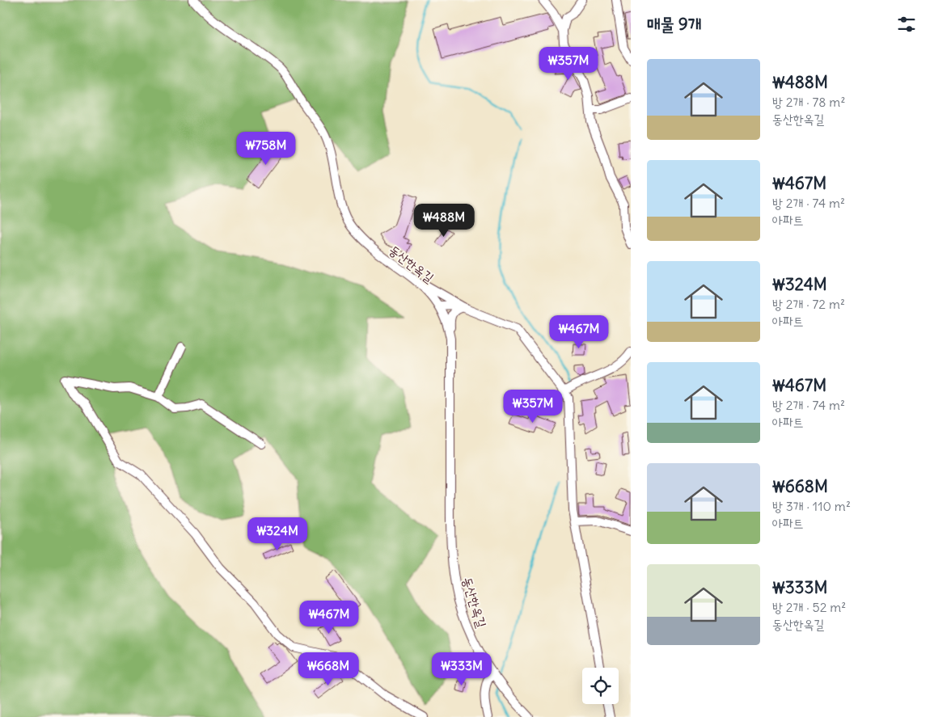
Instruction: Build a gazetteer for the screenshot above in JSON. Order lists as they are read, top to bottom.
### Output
{
  "streets": {
    "street": ["동산한옥길"]
  },
  "page": {
    "heading": "매물 9개",
    "price": [
      "₩357M",
      "₩758M",
      "₩488M",
      "₩467M",
      "₩357M",
      "₩324M",
      "₩467M",
      "₩668M",
      "₩333M"
    ],
    "list": [
      {
        "name": "₩488M",
        "note": "방 2개 · 78 m² · 동산한옥길"
      },
      {
        "name": "₩467M",
        "note": "방 2개 · 74 m² · 아파트"
      },
      {
        "name": "₩324M",
        "note": "방 2개 · 72 m² · 아파트"
      },
      {
        "name": "₩467M",
        "note": "방 2개 · 74 m² · 아파트"
      },
      {
        "name": "₩668M",
        "note": "방 3개 · 110 m² · 아파트"
      },
      {
        "name": "₩333M",
        "note": "방 2개 · 52 m² · 동산한옥길"
      }
    ]
  }
}
